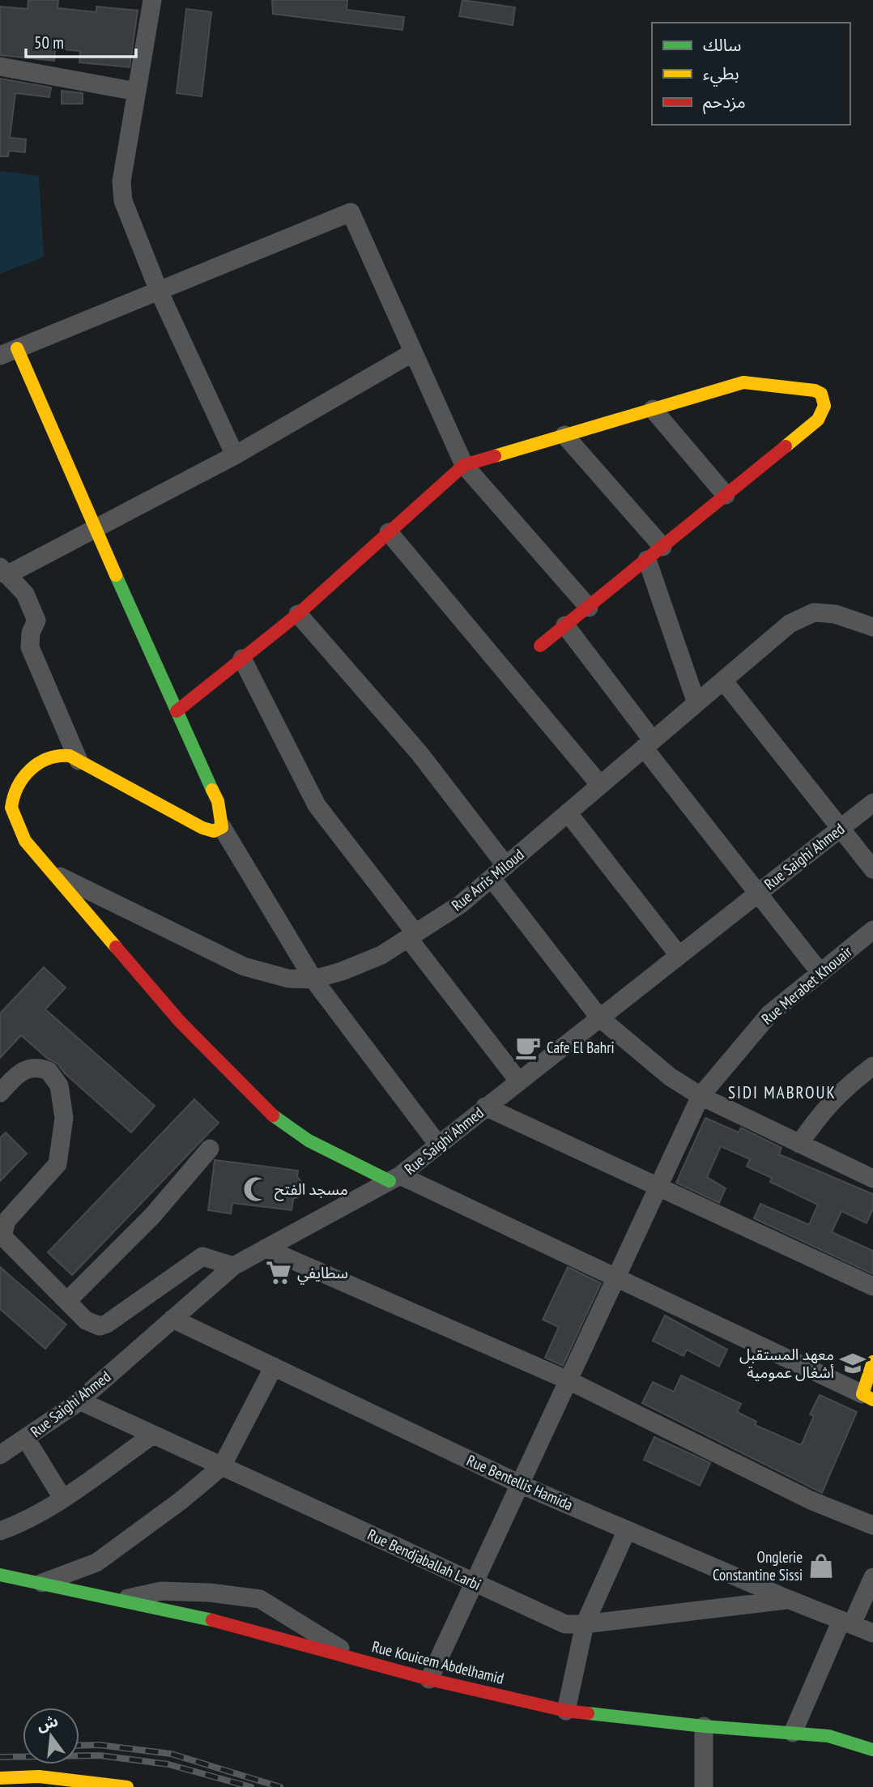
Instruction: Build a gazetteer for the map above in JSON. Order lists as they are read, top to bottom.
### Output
{
  "streets": {
    "street": [
      "Rue Saighi Ahmed",
      "Rue Arris Miloud",
      "Rue Merabet Khouair",
      "Rue Bentellis Hamida",
      "Rue Bendjaballah Larbi",
      "Rue Kouicem Abdelhamid"
    ]
  },
  "crossings": [
    ["Rue Saighi Ahmed", "Rue Bentellis Hamida"],
    ["Rue Saighi Ahmed", "Rue Bendjaballah Larbi"],
    ["Rue Merabet Khouair", "Rue Bentellis Hamida"],
    ["Rue Merabet Khouair", "Rue Bendjaballah Larbi"],
    ["Rue Merabet Khouair", "Rue Kouicem Abdelhamid"],
    ["Rue Bentellis Hamida", "Rue Bendjaballah Larbi"]
  ],
  "districts": ["SIDI MABROUK"],
  "places": {
    "cafe": ["Cafe El Bahri"],
    "mosque": ["مسجد الفتح"],
    "supermarket": ["سطايفي"],
    "school or university": ["معهد المستقبل أشغال عمومية"],
    "shop": ["Onglerie Constantine Sissi"]
  },
  "legend": ["سالك", "بطيء", "مزدحم"],
  "scale_bar": "50 m",
  "north": "top"
}
